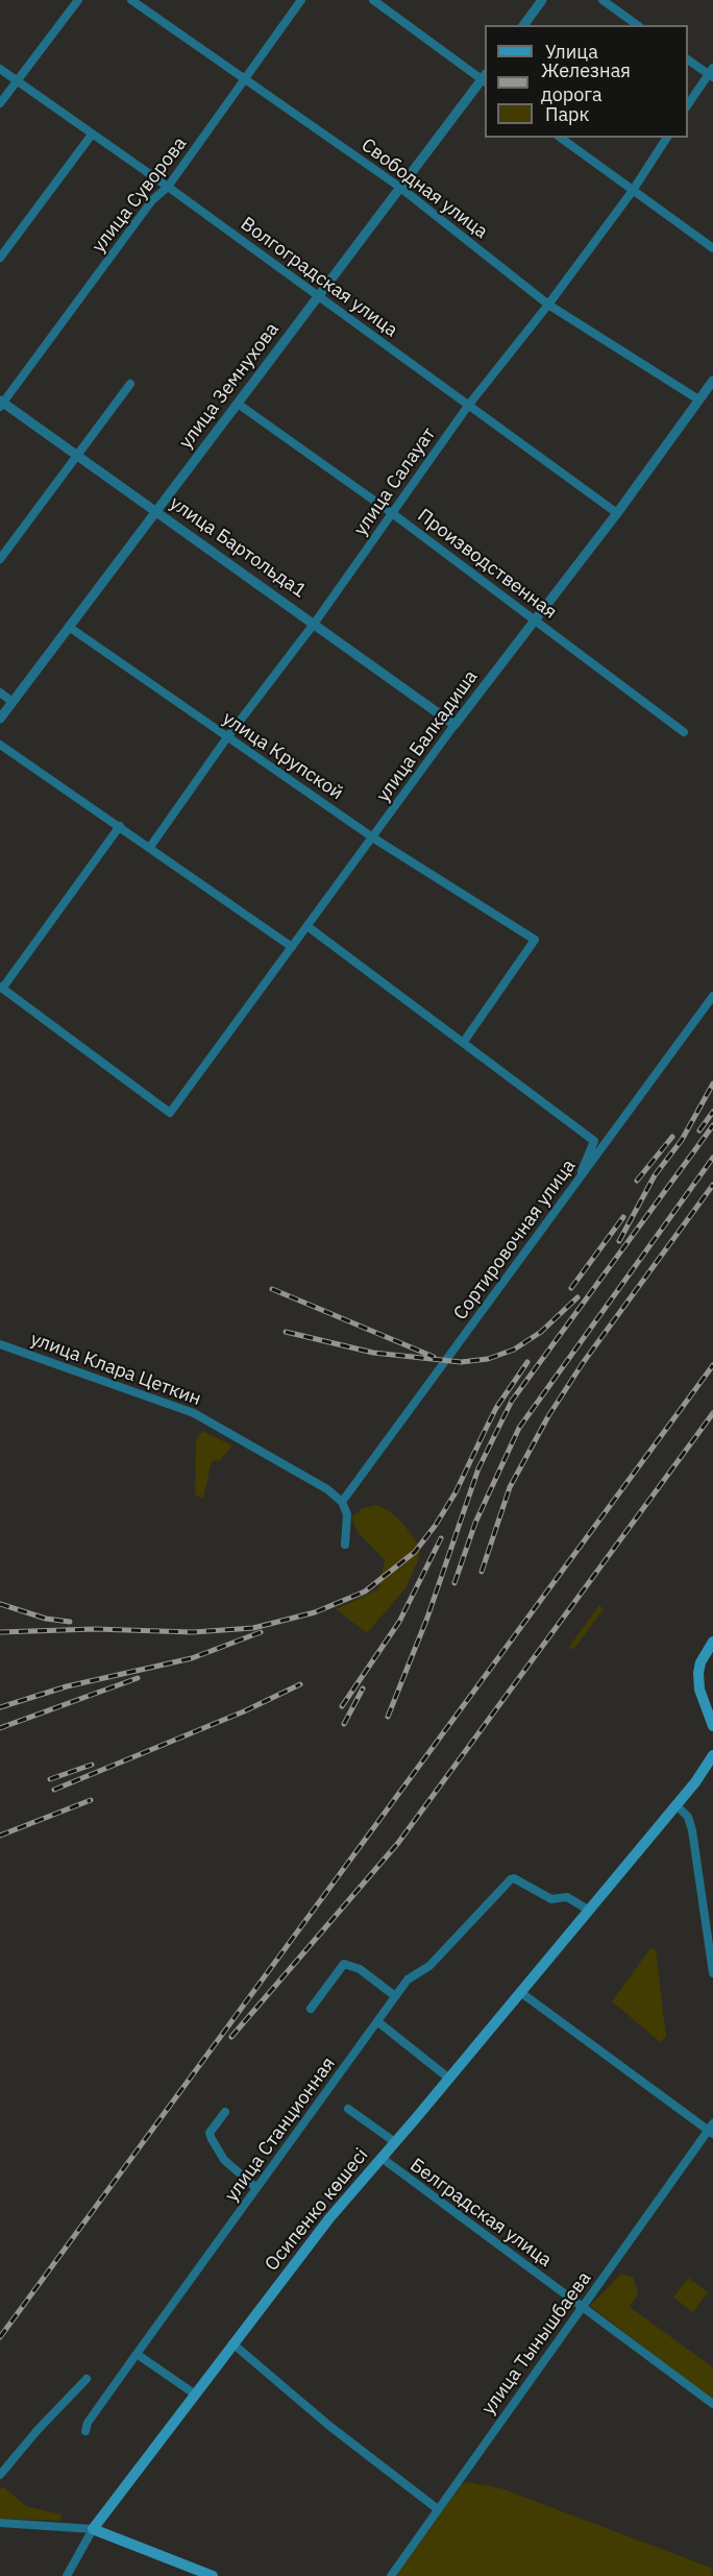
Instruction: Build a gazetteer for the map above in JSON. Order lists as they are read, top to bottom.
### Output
{
  "streets": {
    "main road": ["Осипенко көшесі"],
    "street": [
      "Свободная улица",
      "улица Суворова",
      "Волгоградская улица",
      "улица Земнухова",
      "улица Салауат",
      "улица Бартольда1",
      "Производственная",
      "улица Балкадиша",
      "улица Крупской",
      "Сортировочная улица",
      "улица Клара Цеткин",
      "улица Станционная",
      "Белградская улица",
      "улица Тынышбаева"
    ]
  },
  "crossings": [
    ["Свободная улица", "улица Суворова"],
    ["Свободная улица", "улица Земнухова"],
    ["Свободная улица", "улица Салауат"],
    ["Свободная улица", "улица Балкадиша"],
    ["улица Суворова", "Волгоградская улица"],
    ["улица Суворова", "улица Бартольда1"],
    ["Волгоградская улица", "улица Земнухова"],
    ["Волгоградская улица", "улица Салауат"],
    ["Волгоградская улица", "улица Балкадиша"],
    ["улица Земнухова", "улица Бартольда1"],
    ["улица Земнухова", "Производственная"],
    ["улица Земнухова", "улица Крупской"],
    ["улица Салауат", "улица Бартольда1"],
    ["улица Салауат", "Производственная"],
    ["улица Салауат", "улица Крупской"],
    ["улица Бартольда1", "улица Балкадиша"],
    ["Производственная", "улица Балкадиша"],
    ["улица Балкадиша", "улица Крупской"],
    ["Сортировочная улица", "улица Клара Цеткин"],
    ["улица Станционная", "Осипенко көшесі"],
    ["Осипенко көшесі", "Белградская улица"],
    ["Белградская улица", "улица Тынышбаева"]
  ],
  "legend": ["Улица", "Железная дорога", "Парк"]
}
